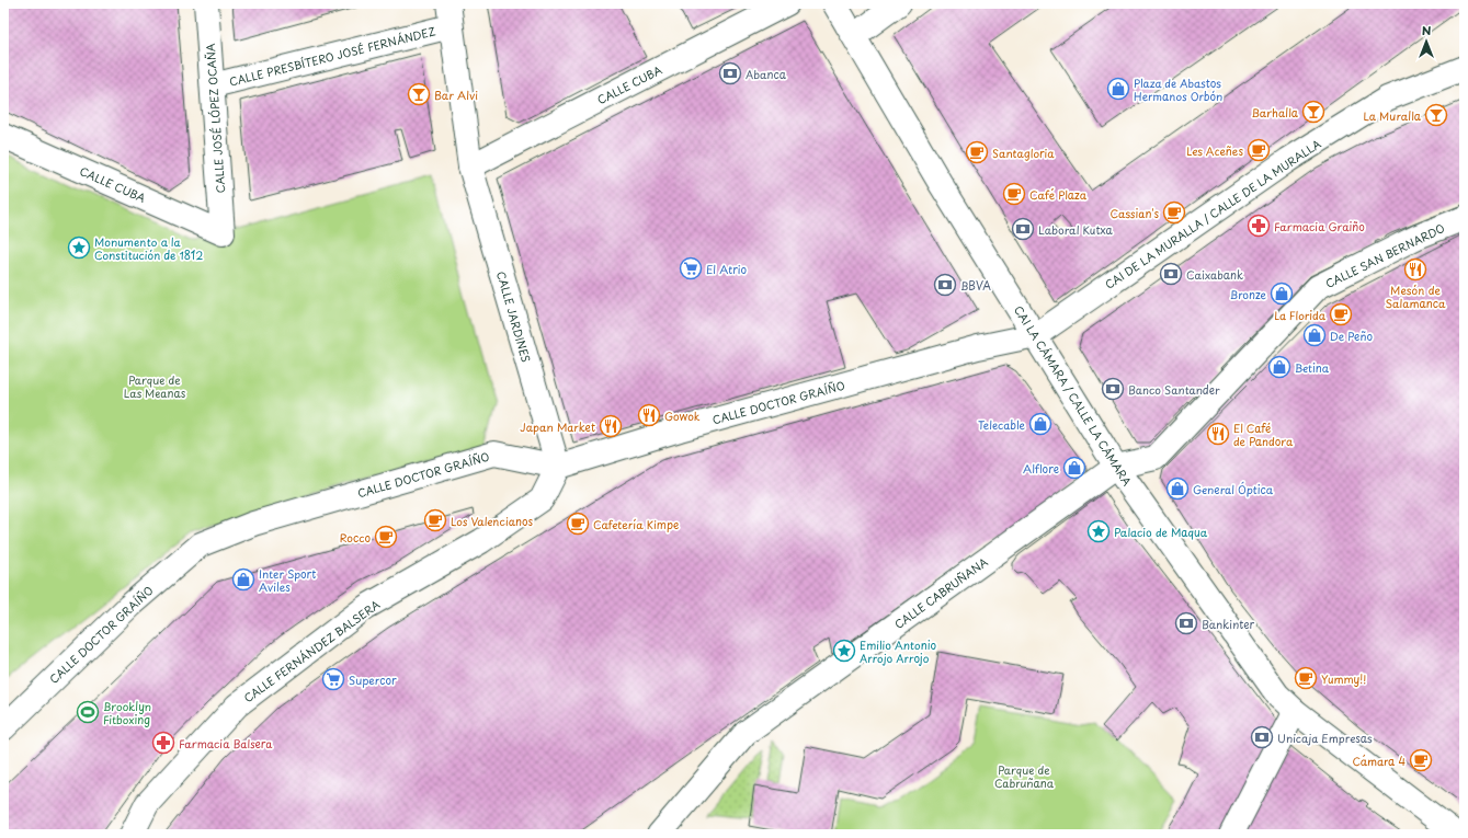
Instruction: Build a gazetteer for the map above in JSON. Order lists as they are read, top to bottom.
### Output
{
  "streets": {
    "street": [
      "CALLE PRESBÍTERO JOSÉ FERNÁNDEZ",
      "CALLE CUBA",
      "CALLE JOSÉ LÓPEZ OCAÑA",
      "CAI DE LA MURALLA / CALLE DE LA MURALLA",
      "CALLE SAN BERNARDO",
      "CALLE JARDINES",
      "CAI LA CÁMARA / CALLE LA CÁMARA",
      "CALLE DOCTOR GRAÍÑO",
      "CALLE CABRUÑANA",
      "CALLE FERNÁNDEZ BALSERA"
    ]
  },
  "crossings": [
    ["CALLE PRESBÍTERO JOSÉ FERNÁNDEZ", "CALLE JOSÉ LÓPEZ OCAÑA"],
    ["CALLE PRESBÍTERO JOSÉ FERNÁNDEZ", "CALLE JARDINES"],
    ["CALLE CUBA", "CALLE JOSÉ LÓPEZ OCAÑA"],
    ["CALLE CUBA", "CALLE JARDINES"],
    ["CAI DE LA MURALLA / CALLE DE LA MURALLA", "CAI LA CÁMARA / CALLE LA CÁMARA"],
    ["CAI DE LA MURALLA / CALLE DE LA MURALLA", "CALLE DOCTOR GRAÍÑO"],
    ["CALLE SAN BERNARDO", "CAI LA CÁMARA / CALLE LA CÁMARA"],
    ["CALLE SAN BERNARDO", "CALLE CABRUÑANA"],
    ["CALLE JARDINES", "CALLE DOCTOR GRAÍÑO"],
    ["CALLE JARDINES", "CALLE FERNÁNDEZ BALSERA"],
    ["CAI LA CÁMARA / CALLE LA CÁMARA", "CALLE DOCTOR GRAÍÑO"],
    ["CAI LA CÁMARA / CALLE LA CÁMARA", "CALLE CABRUÑANA"],
    ["CALLE DOCTOR GRAÍÑO", "CALLE FERNÁNDEZ BALSERA"]
  ],
  "parks": ["Parque de Las Meanas", "Parque de Cabruñana"],
  "places": {
    "bank": [
      "Abanca",
      "Laboral Kutxa",
      "Caixabank",
      "BBVA",
      "Banco Santander",
      "Bankinter",
      "Unicaja Empresas"
    ],
    "shop": [
      "Plaza de Abastos Hermanos Orbón",
      "Bronze",
      "De Peño",
      "Betina",
      "Telecable",
      "Alflore",
      "General Óptica",
      "Inter Sport Aviles"
    ],
    "bar": ["Bar Alvi", "Barhalla", "La Muralla"],
    "cafe": [
      "Les Aceñes",
      "Santagloria",
      "Café Plaza",
      "Cassian's",
      "La Florida",
      "Los Valencianos",
      "Cafetería Kimpe",
      "Rocco",
      "Yummy!!",
      "Cámara 4"
    ],
    "pharmacy": ["Farmacia Graiño", "Farmacia Balsera"],
    "place": ["Monumento a la Constitución de 1812", "Palacio de Maqua", "Emilio Antonio Arrojo Arrojo"],
    "supermarket": ["El Atrio", "Supercor"],
    "restaurant": [
      "Mesón de Salamanca",
      "Gowok",
      "Japan Market",
      "El Café de Pandora"
    ],
    "sports": ["Brooklyn Fitboxing"]
  },
  "north": "top"
}
